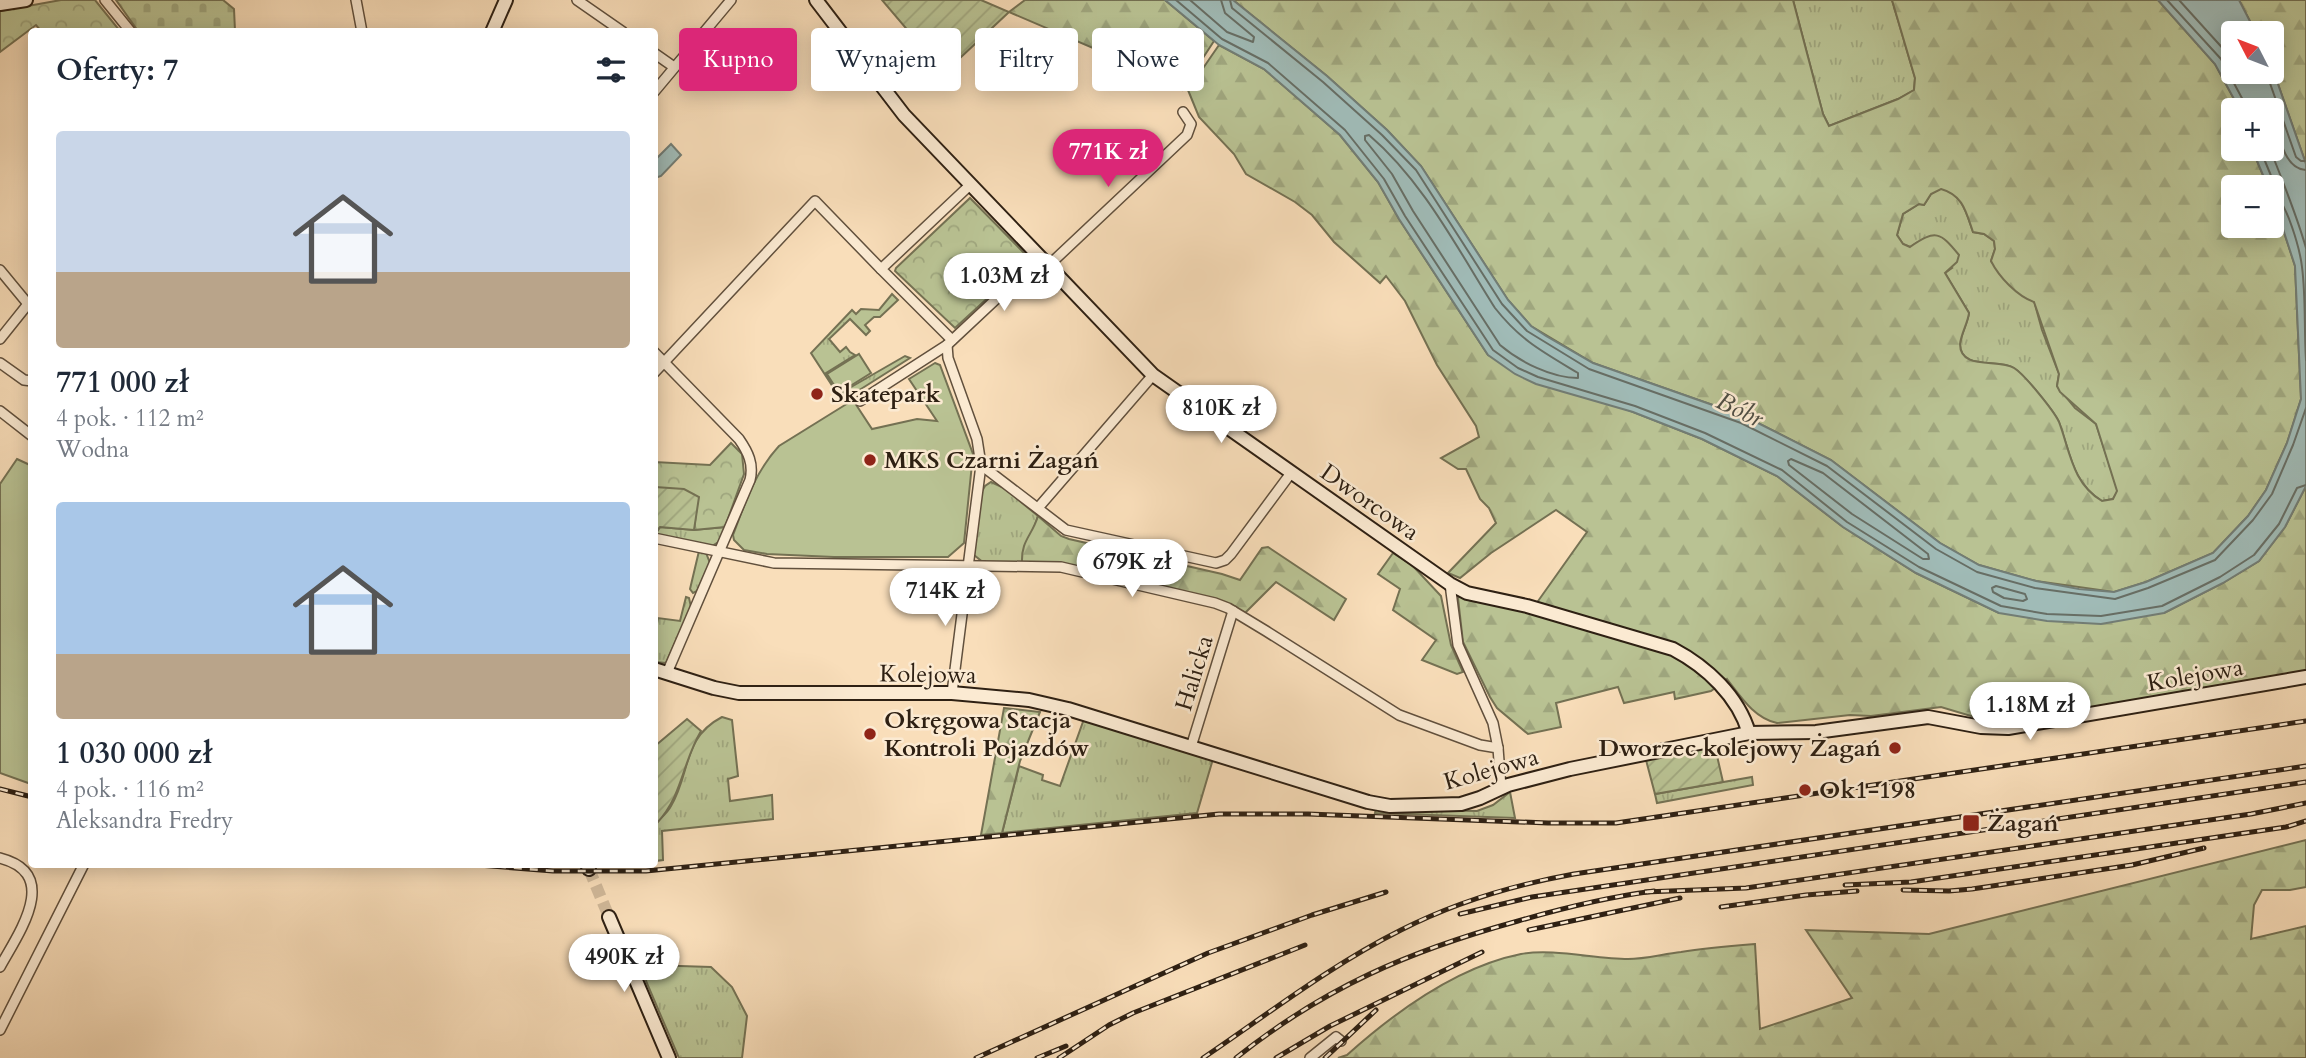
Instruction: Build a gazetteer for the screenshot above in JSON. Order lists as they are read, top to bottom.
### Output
{
  "streets": {
    "street": ["Dworcowa", "Halicka", "Kolejowa"]
  },
  "crossings": [
    ["Dworcowa", "Kolejowa"],
    ["Halicka", "Kolejowa"]
  ],
  "water": ["Bóbr"],
  "places": {
    "other": [
      "Skatepark",
      "MKS Czarni Żagań",
      "Okręgowa Stacja Kontroli Pojazdów",
      "Dworzec kolejowy Żagań",
      "Ok1-198"
    ],
    "transit": ["Żagań"]
  },
  "north": "top left",
  "page": {
    "map_buttons": ["+", "−"],
    "chip": [
      "Kupno",
      "Wynajem",
      "Filtry",
      "Nowe"
    ],
    "heading": "Oferty: 7",
    "list": [
      {
        "name": "771 000 zł",
        "note": "4 pok. · 112 m² · Wodna"
      },
      {
        "name": "1 030 000 zł",
        "note": "4 pok. · 116 m² · Aleksandra Fredry"
      }
    ],
    "price": [
      "771K zł",
      "1.03M zł",
      "810K zł",
      "679K zł",
      "714K zł",
      "1.18M zł",
      "490K zł"
    ]
  }
}
